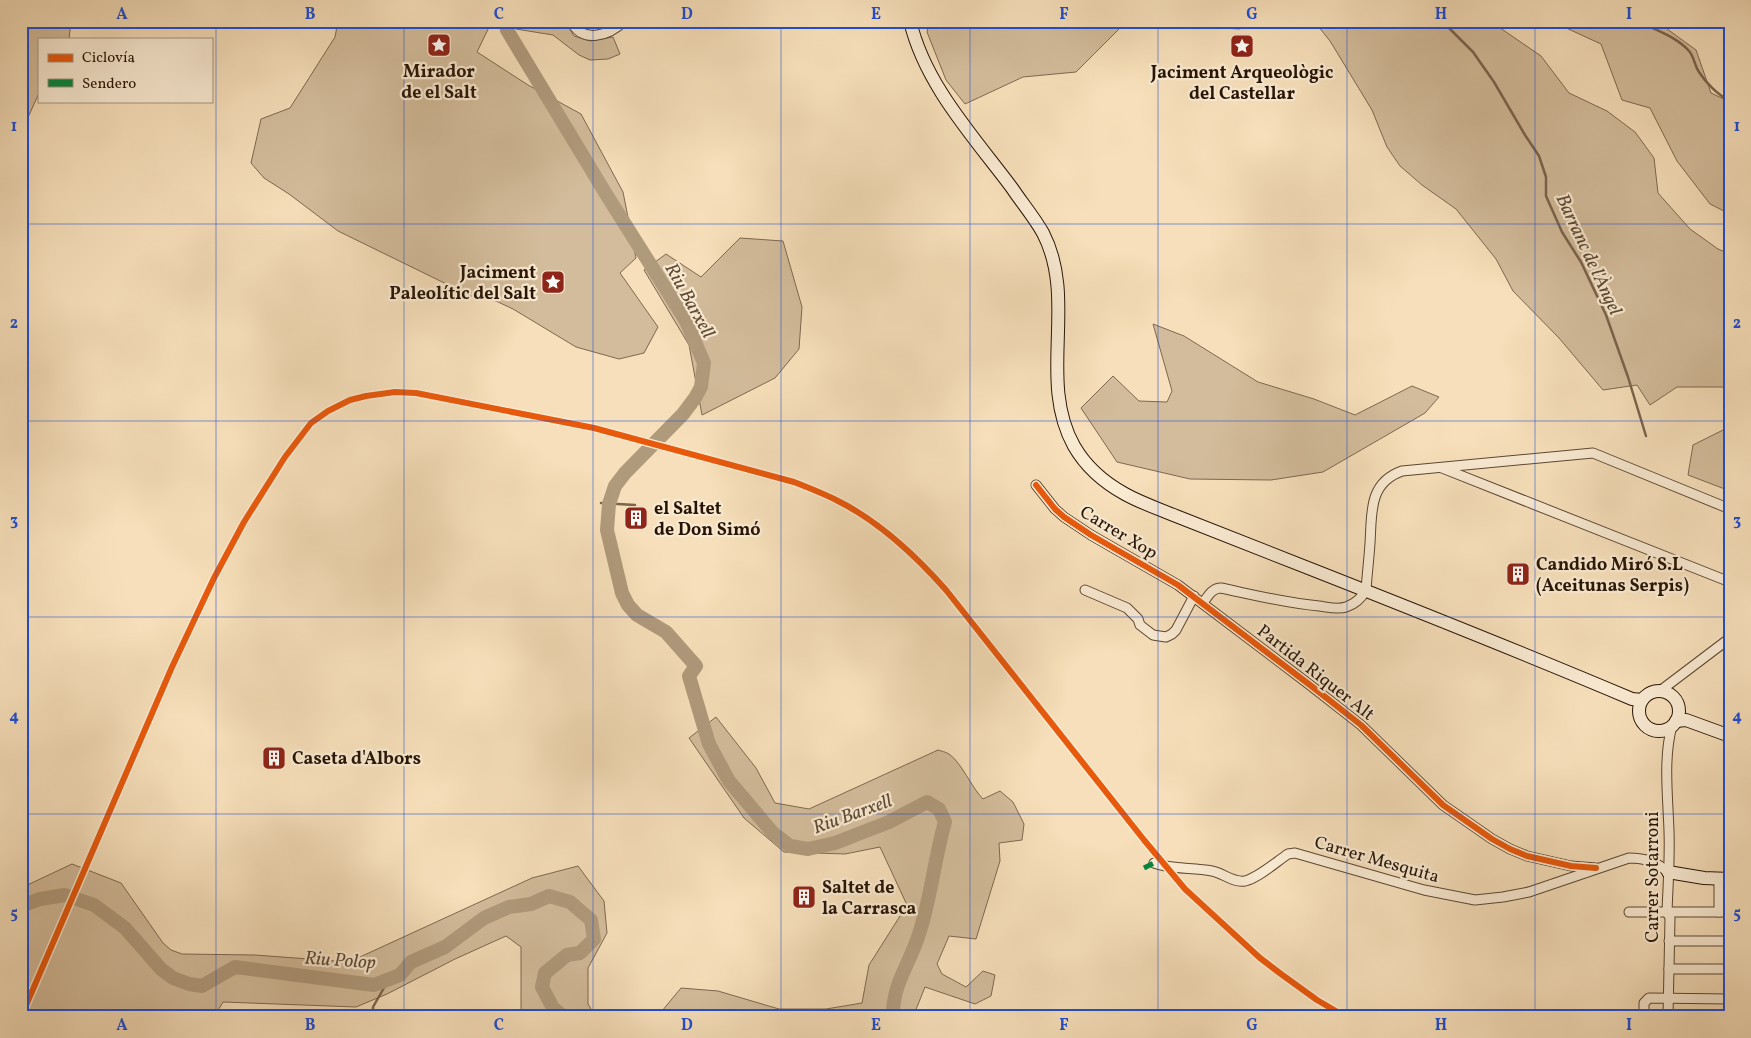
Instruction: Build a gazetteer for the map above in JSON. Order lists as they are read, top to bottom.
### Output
{
  "streets": {
    "street": [
      "Carrer Xop",
      "Partida Riquer Alt",
      "Carrer Mesquita",
      "Carrer Sotarroni"
    ]
  },
  "crossings": [
    ["Carrer Xop", "Partida Riquer Alt"],
    ["Partida Riquer Alt", "Carrer Mesquita"],
    ["Carrer Mesquita", "Carrer Sotarroni"]
  ],
  "water": ["Barranc de l'Àngel", "Riu Barxell", "Riu Polop"],
  "places": {
    "place": ["Mirador de el Salt", "Jaciment Arqueològic del Castellar", "Jaciment Paleolític del Salt"],
    "building": [
      "el Saltet de Don Simó",
      "Candido Miró S.L (Aceitunas Serpis)",
      "Caseta d'Albors",
      "Saltet de la Carrasca"
    ]
  },
  "legend": ["Ciclovía", "Sendero"],
  "grid": {
    "columns": [
      "A",
      "B",
      "C",
      "D",
      "E",
      "F",
      "G",
      "H",
      "I"
    ],
    "rows": [
      "1",
      "2",
      "3",
      "4",
      "5"
    ]
  }
}
